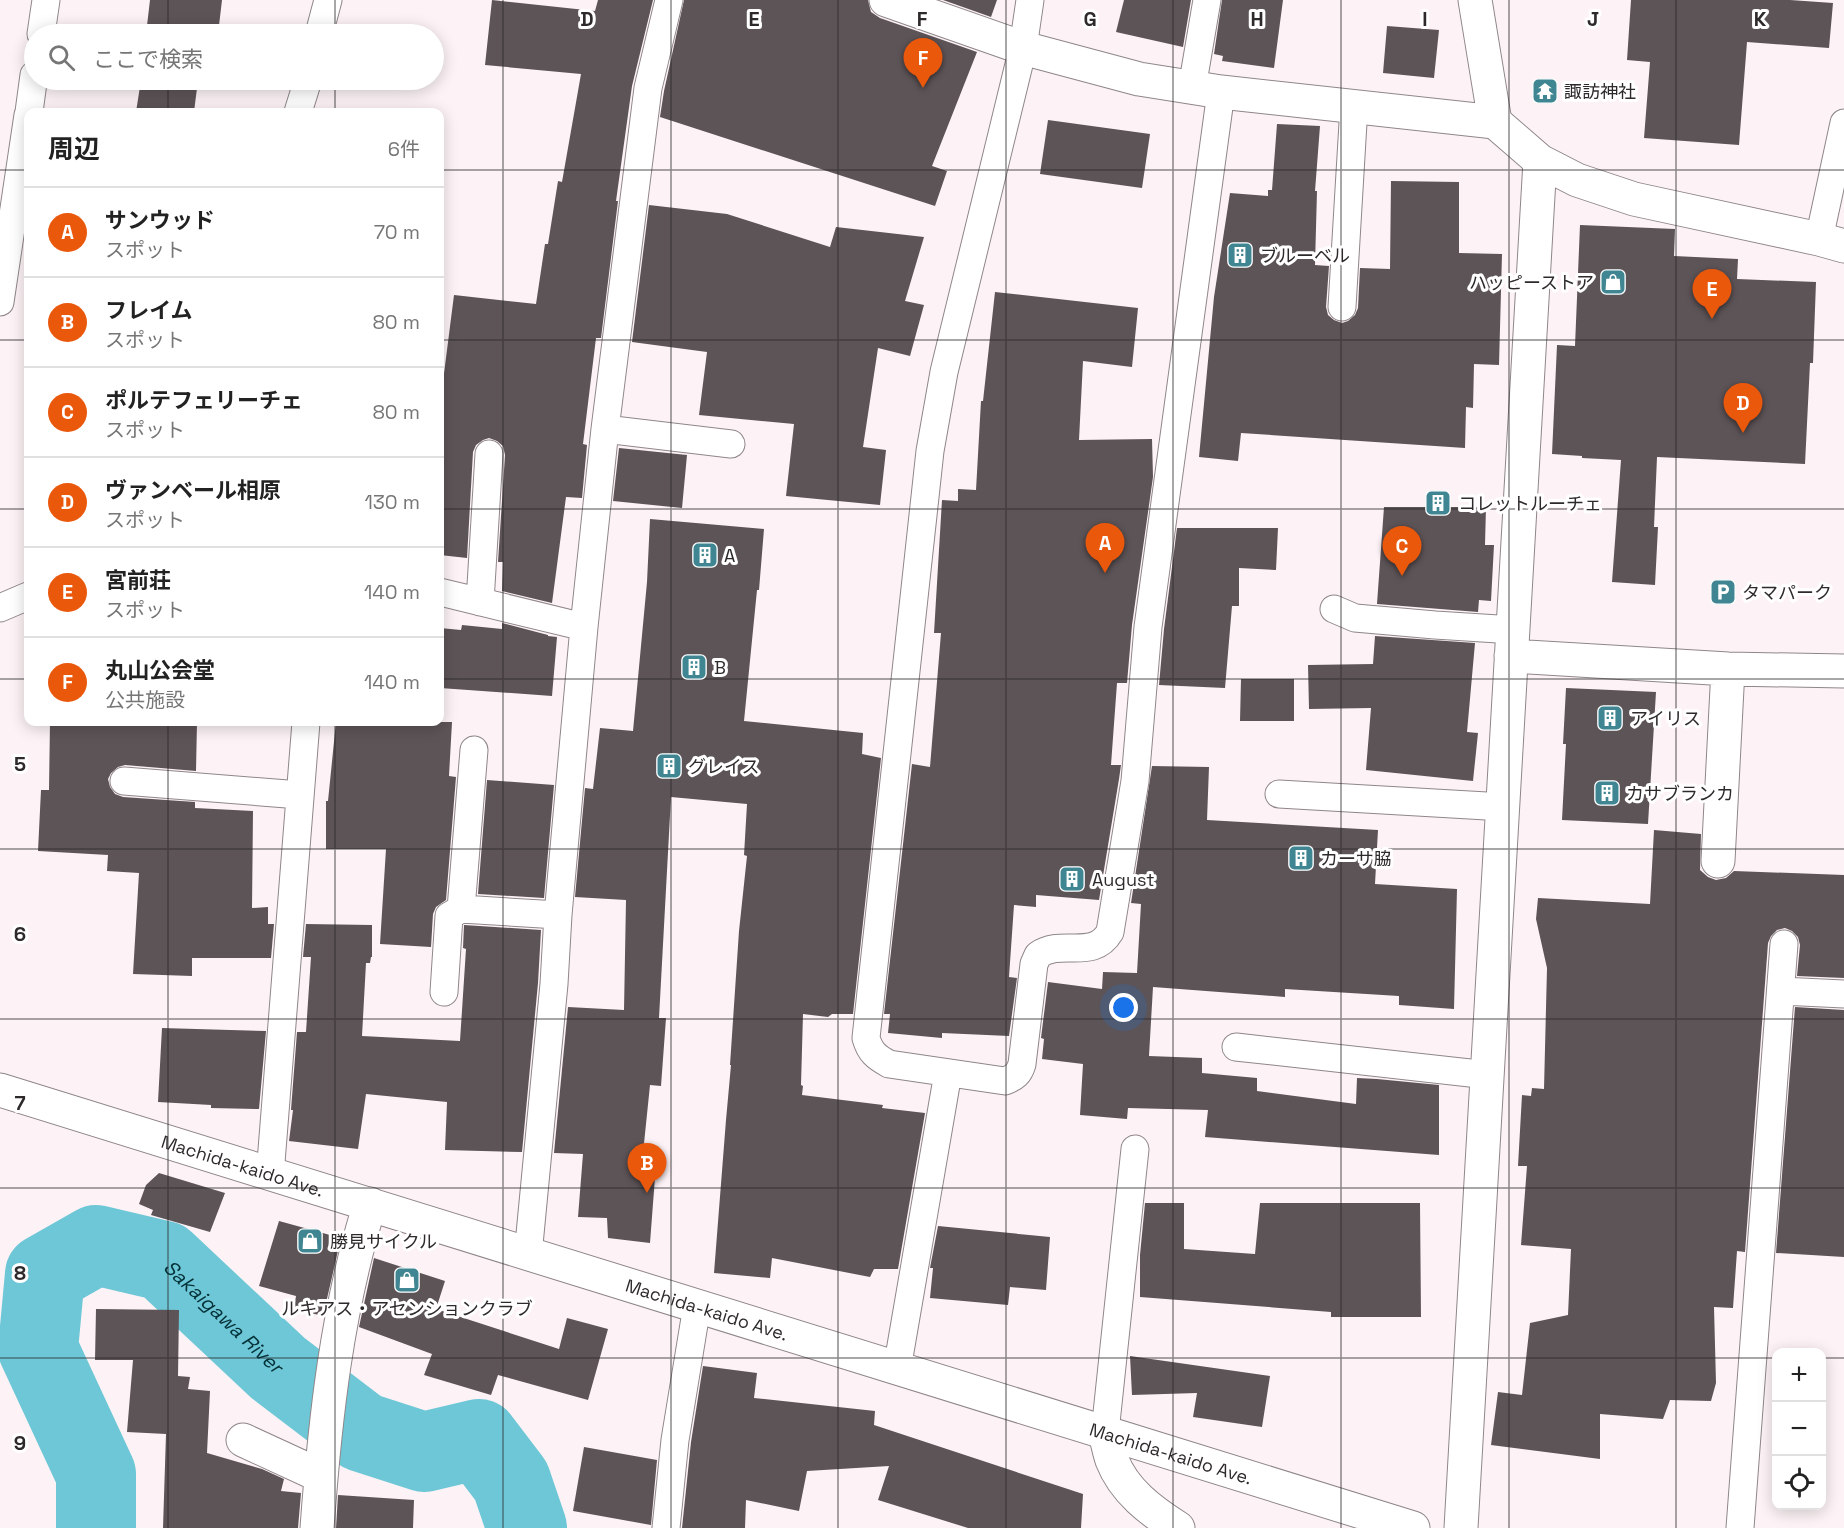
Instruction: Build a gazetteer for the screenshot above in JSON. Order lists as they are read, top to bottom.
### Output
{
  "streets": {
    "street": ["Machida-kaido Ave."]
  },
  "water": ["Sakaigawa River"],
  "places": {
    "temple": ["諏訪神社"],
    "building": [
      "ブルーベル",
      "コレットルーチェ",
      "A",
      "B",
      "アイリス",
      "グレイス",
      "カサブランカ",
      "カーサ脇",
      "August"
    ],
    "shop": ["ハッピーストア", "勝見サイクル", "ルキアス・アセンションクラブ"],
    "parking": ["タマパーク"]
  },
  "page": {
    "search": "ここで検索",
    "pins": [
      "F",
      "E",
      "D",
      "A",
      "C",
      "B"
    ],
    "heading": ["周辺", "6件"],
    "list": [
      {
        "mark": "A",
        "name": "サンウッド",
        "note": "スポット",
        "value": "70 m"
      },
      {
        "mark": "B",
        "name": "フレイム",
        "note": "スポット",
        "value": "80 m"
      },
      {
        "mark": "C",
        "name": "ポルテフェリーチェ",
        "note": "スポット",
        "value": "80 m"
      },
      {
        "mark": "D",
        "name": "ヴァンベール相原",
        "note": "スポット",
        "value": "130 m"
      },
      {
        "mark": "E",
        "name": "宮前荘",
        "note": "スポット",
        "value": "140 m"
      },
      {
        "mark": "F",
        "name": "丸山公会堂",
        "note": "公共施設",
        "value": "140 m"
      }
    ],
    "map_buttons": ["+", "−"]
  },
  "grid": {
    "columns": [
      "D",
      "E",
      "F",
      "G",
      "H",
      "I",
      "J",
      "K"
    ],
    "rows": [
      "5",
      "6",
      "7",
      "8",
      "9"
    ]
  }
}
